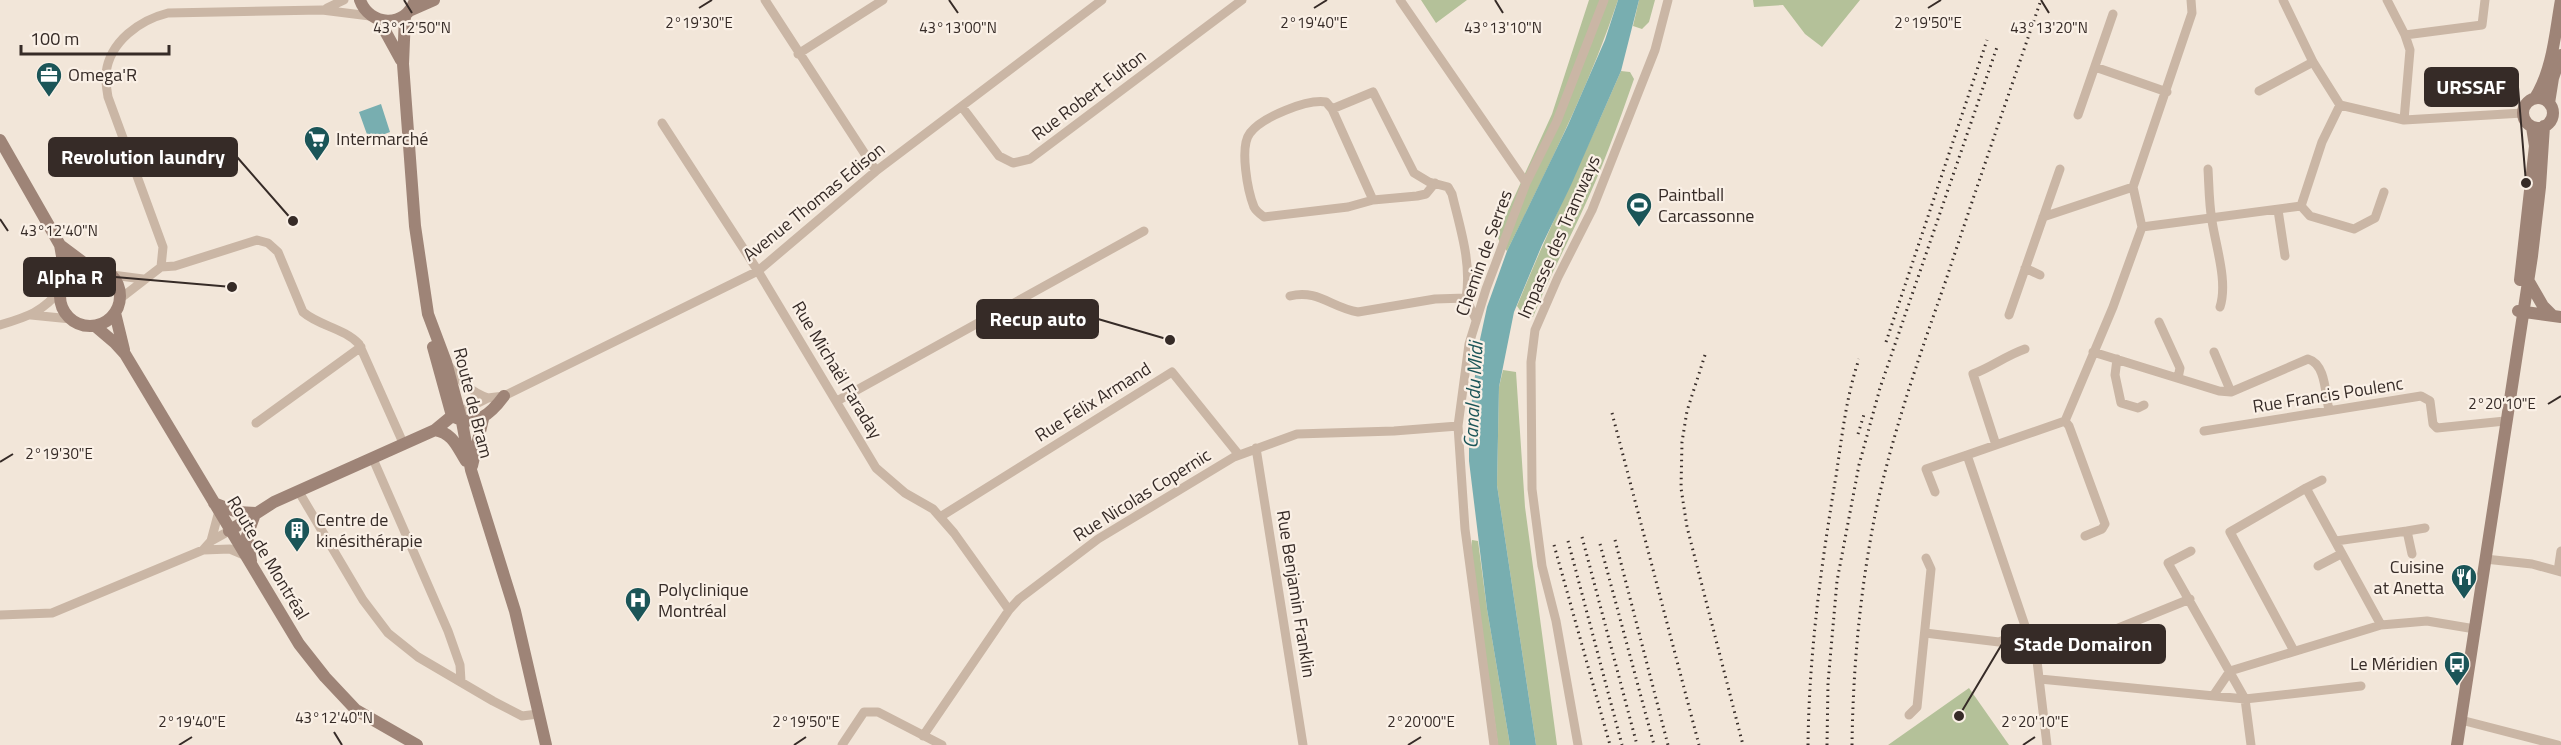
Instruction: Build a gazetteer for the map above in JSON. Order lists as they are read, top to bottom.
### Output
{
  "streets": {
    "main road": ["Route de Bram", "Route de Montréal"],
    "street": [
      "Rue Robert Fulton",
      "Avenue Thomas Edison",
      "Impasse des Tramways",
      "Chemin de Serres",
      "Rue Michaël Faraday",
      "Rue Francis Poulenc",
      "Rue Félix Armand",
      "Rue Nicolas Copernic",
      "Rue Benjamin Franklin"
    ]
  },
  "crossings": [
    ["Rue Robert Fulton", "Avenue Thomas Edison"],
    ["Avenue Thomas Edison", "Rue Michaël Faraday"],
    ["Avenue Thomas Edison", "Route de Bram"],
    ["Chemin de Serres", "Rue Nicolas Copernic"],
    ["Rue Michaël Faraday", "Rue Félix Armand"],
    ["Rue Michaël Faraday", "Rue Nicolas Copernic"],
    ["Rue Félix Armand", "Rue Nicolas Copernic"],
    ["Rue Nicolas Copernic", "Rue Benjamin Franklin"]
  ],
  "water": ["Canal du Midi"],
  "places": {
    "office": ["Omega'R"],
    "supermarket": ["Intermarché"],
    "other": [
      "URSSAF",
      "Revolution laundry",
      "Alpha R",
      "Recup auto",
      "Stade Domairon"
    ],
    "sports": ["Paintball Carcassonne"],
    "building": ["Centre de kinésithérapie"],
    "restaurant": ["Cuisine at Anetta"],
    "hospital": ["Polyclinique Montréal"],
    "bus stop": ["Le Méridien"]
  },
  "scale_bar": "100 m",
  "coordinates": [
    "2°19'30\"E",
    "2°19'40\"E",
    "2°19'50\"E",
    "43°12'50\"N",
    "43°13'00\"N",
    "43°13'10\"N",
    "43°13'20\"N",
    "43°12'40\"N",
    "2°20'10\"E",
    "2°20'00\"E"
  ]
}
